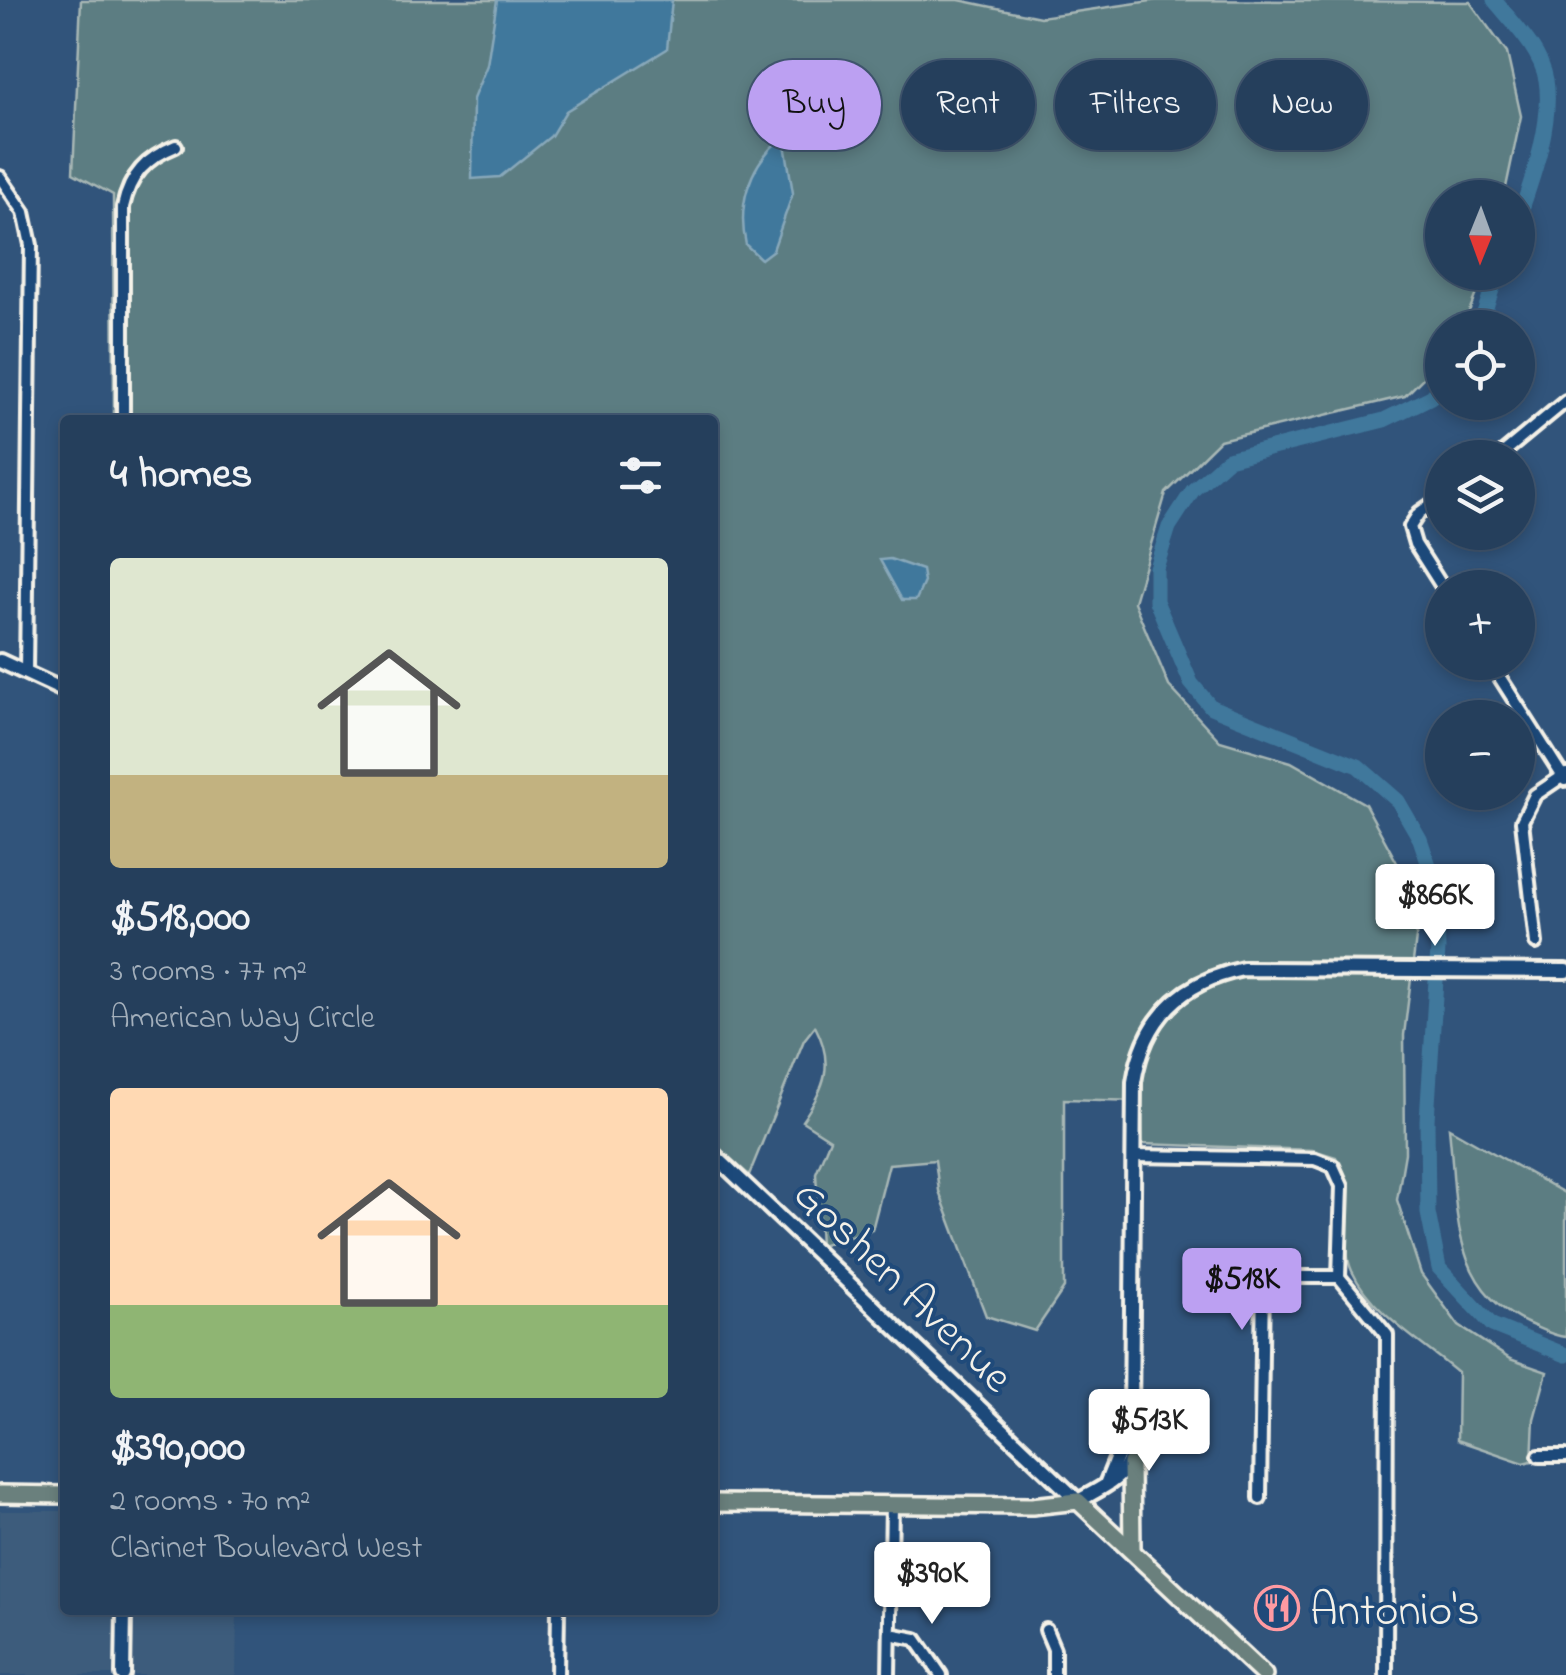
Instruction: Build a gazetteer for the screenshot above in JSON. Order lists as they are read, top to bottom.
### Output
{
  "streets": {
    "main road": ["Goshen Avenue"]
  },
  "places": {
    "restaurant": ["Antonio's"]
  },
  "north": "bottom",
  "page": {
    "chip": [
      "Buy",
      "Rent",
      "Filters",
      "New"
    ],
    "map_buttons": ["+", "−"],
    "heading": "4 homes",
    "list": [
      {
        "name": "$518,000",
        "note": "3 rooms · 77 m² · American Way Circle"
      },
      {
        "name": "$390,000",
        "note": "2 rooms · 70 m² · Clarinet Boulevard West"
      }
    ],
    "price": [
      "$866K",
      "$518K",
      "$513K",
      "$390K"
    ]
  }
}
